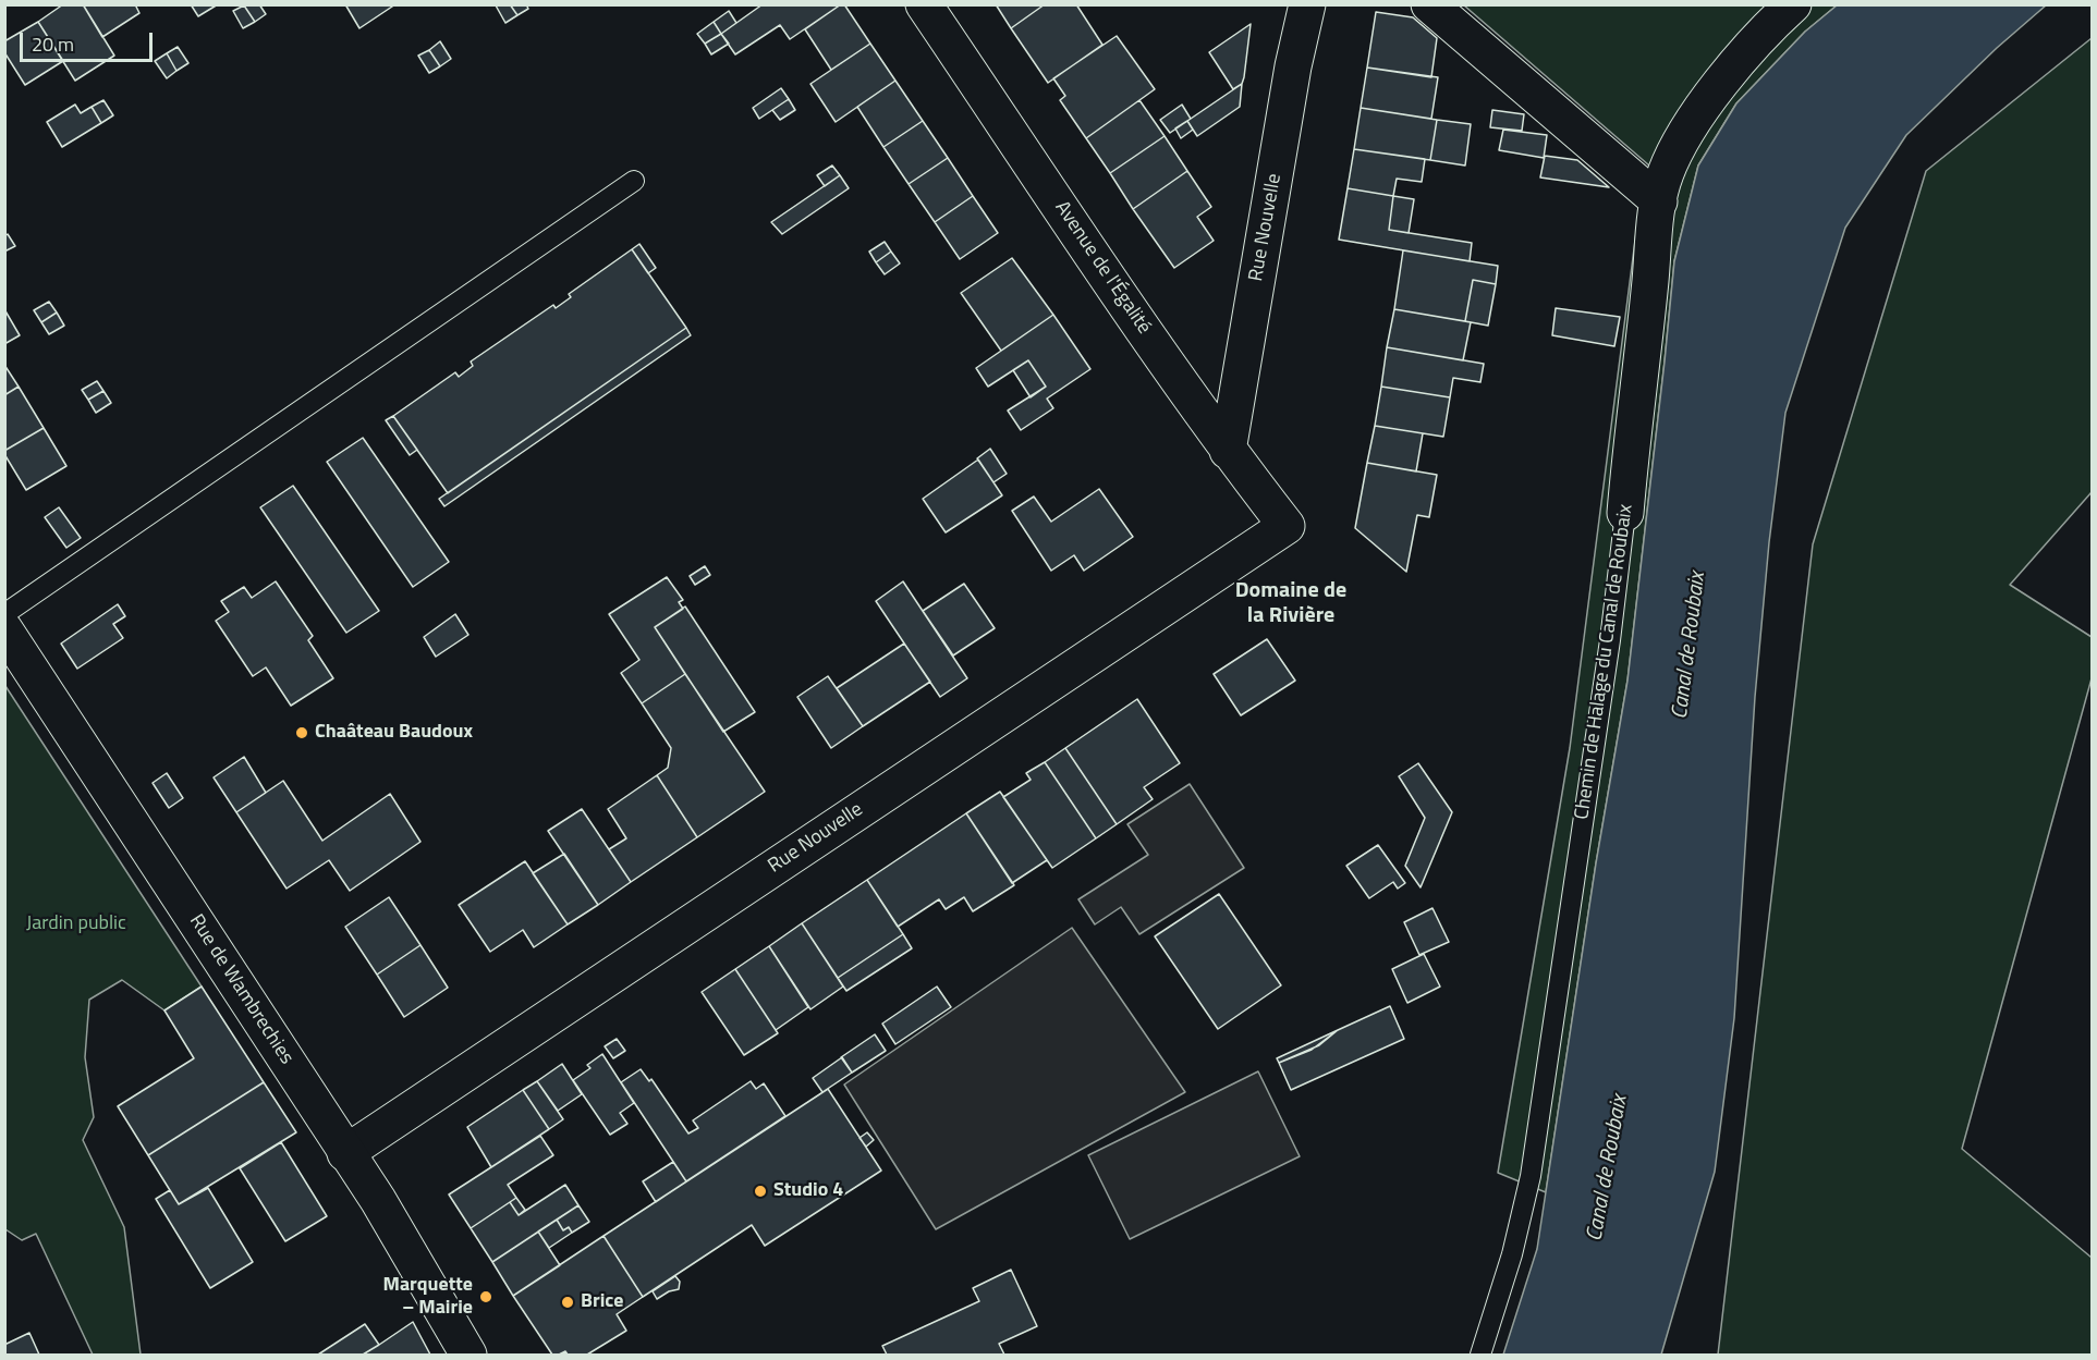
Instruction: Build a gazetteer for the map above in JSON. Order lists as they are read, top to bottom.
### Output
{
  "streets": {
    "street": [
      "Rue Nouvelle",
      "Avenue de l'Égalité",
      "Chemin de Halage du Canal de Roubaix",
      "Rue de Wambrechies"
    ]
  },
  "crossings": [
    ["Rue Nouvelle", "Avenue de l'Égalité"],
    ["Rue Nouvelle", "Rue de Wambrechies"]
  ],
  "districts": ["Domaine de la Rivière"],
  "water": ["Canal de Roubaix"],
  "parks": ["Jardin public"],
  "places": [
    "Chaâteau Baudoux",
    "Studio 4",
    "Marquette – Mairie",
    "Brice"
  ],
  "scale_bar": "20 m"
}
